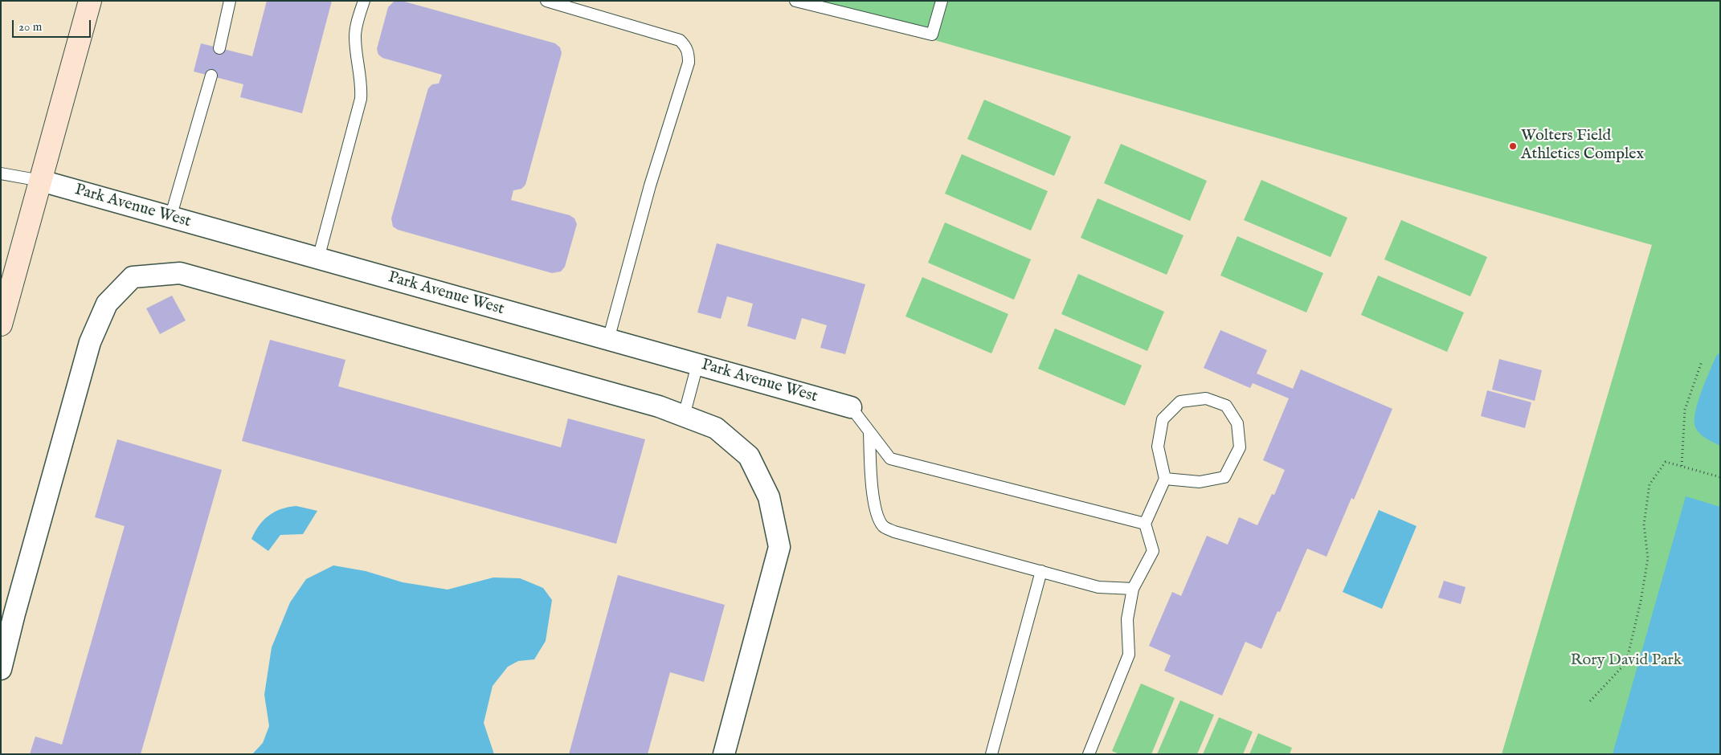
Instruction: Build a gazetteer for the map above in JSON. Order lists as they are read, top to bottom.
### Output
{
  "streets": {
    "street": ["Park Avenue West"]
  },
  "parks": ["Rory David Park"],
  "places": ["Wolters Field Athletics Complex"],
  "scale_bar": "20 m"
}
